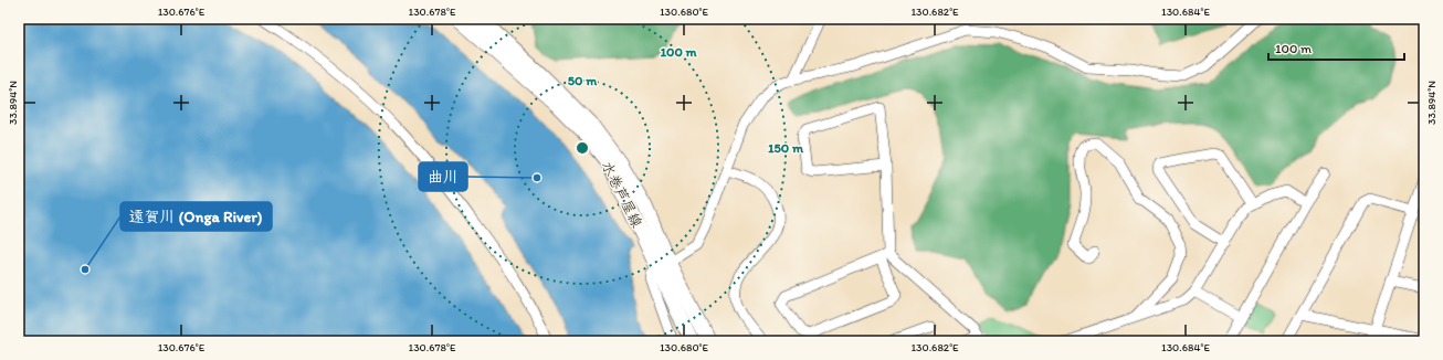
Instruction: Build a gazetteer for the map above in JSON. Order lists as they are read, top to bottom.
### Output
{
  "streets": {
    "main road": ["水巻芦屋線"]
  },
  "places": ["曲川", "遠賀川 (Onga River)"],
  "scale_bar": "100 m",
  "coordinates": [
    "130.676°E",
    "130.678°E",
    "130.680°E",
    "130.682°E",
    "130.684°E",
    "33.894°N"
  ],
  "rings": ["100 m", "50 m", "150 m"]
}
